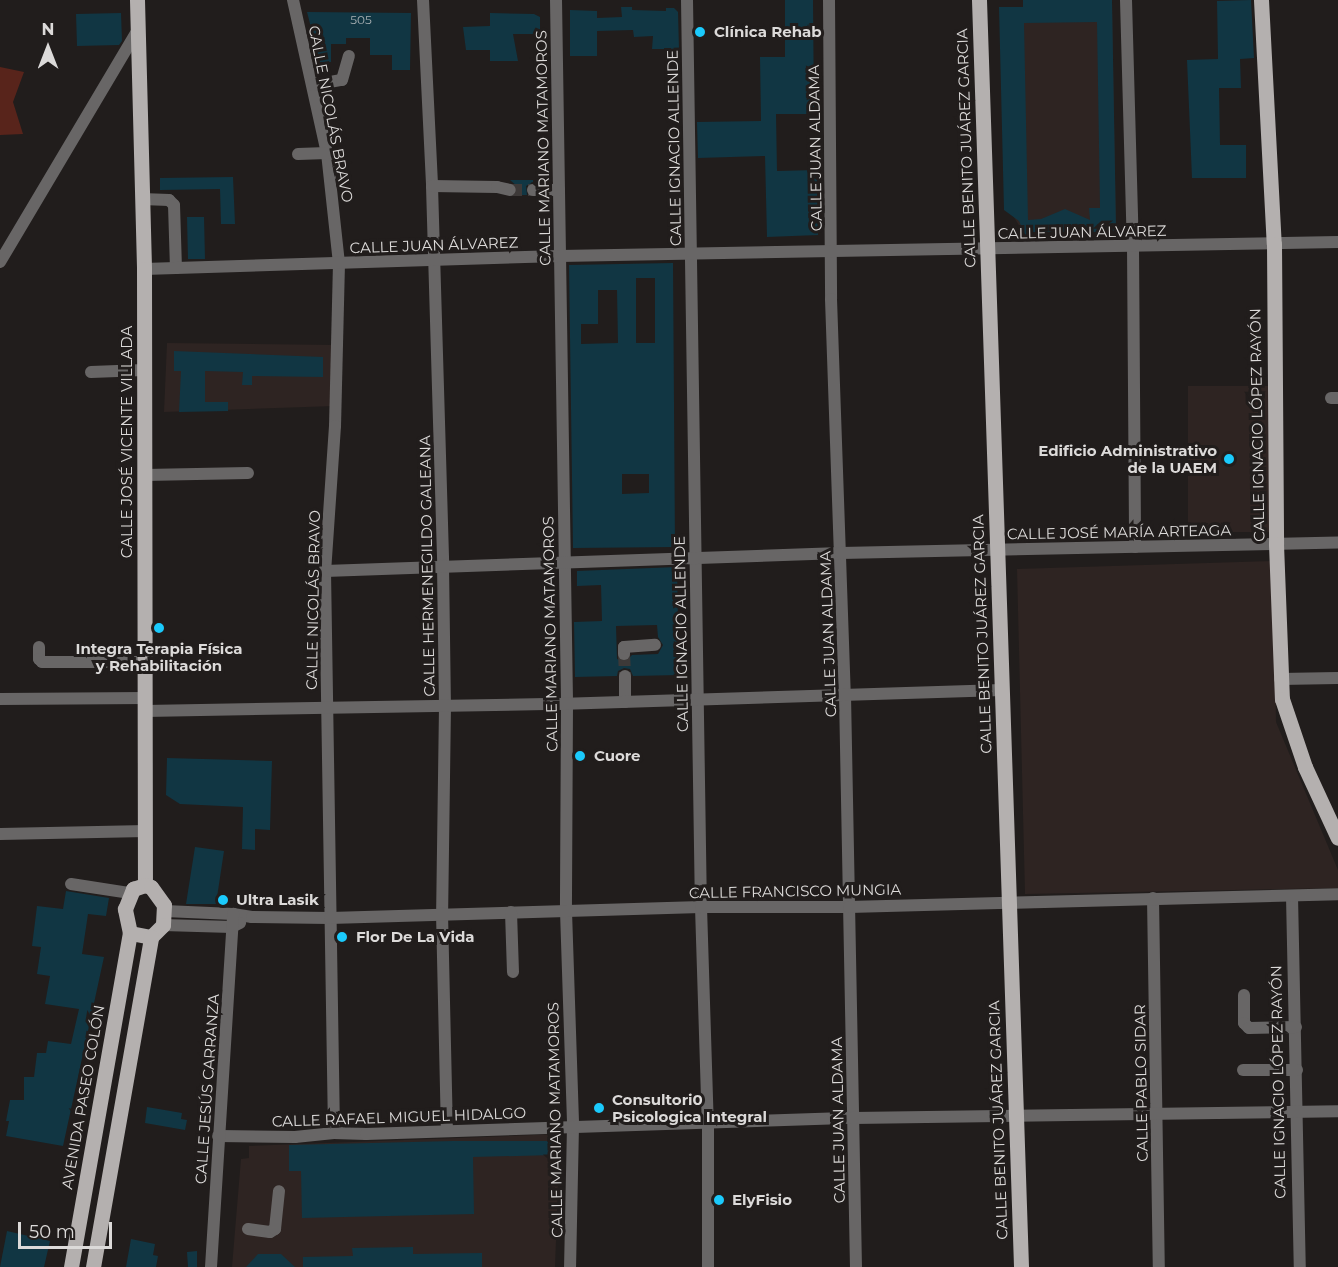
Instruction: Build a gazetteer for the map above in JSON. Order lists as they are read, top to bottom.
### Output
{
  "streets": {
    "main road": [
      "CALLE BENITO JUÁREZ GARCIA",
      "CALLE IGNACIO LÓPEZ RAYÓN",
      "CALLE JOSÉ VICENTE VILLADA",
      "AVENIDA PASEO COLÓN"
    ],
    "street": [
      "CALLE NICOLÁS BRAVO",
      "CALLE MARIANO MATAMOROS",
      "CALLE IGNACIO ALLENDE",
      "CALLE JUAN ALDAMA",
      "CALLE JUAN ÁLVAREZ",
      "CALLE JOSÉ MARÍA ARTEAGA",
      "CALLE HERMENEGILDO GALEANA",
      "CALLE FRANCISCO MUNGIA",
      "CALLE PABLO SIDAR",
      "CALLE JESÚS CARRANZA",
      "CALLE RAFAEL MIGUEL HIDALGO"
    ]
  },
  "crossings": [
    ["CALLE NICOLÁS BRAVO", "CALLE JUAN ÁLVAREZ"],
    ["CALLE NICOLÁS BRAVO", "CALLE JOSÉ MARÍA ARTEAGA"],
    ["CALLE NICOLÁS BRAVO", "CALLE FRANCISCO MUNGIA"],
    ["CALLE NICOLÁS BRAVO", "CALLE RAFAEL MIGUEL HIDALGO"],
    ["CALLE MARIANO MATAMOROS", "CALLE JUAN ÁLVAREZ"],
    ["CALLE MARIANO MATAMOROS", "CALLE JOSÉ MARÍA ARTEAGA"],
    ["CALLE MARIANO MATAMOROS", "CALLE FRANCISCO MUNGIA"],
    ["CALLE MARIANO MATAMOROS", "CALLE RAFAEL MIGUEL HIDALGO"],
    ["CALLE IGNACIO ALLENDE", "CALLE JUAN ÁLVAREZ"],
    ["CALLE IGNACIO ALLENDE", "CALLE JOSÉ MARÍA ARTEAGA"],
    ["CALLE IGNACIO ALLENDE", "CALLE FRANCISCO MUNGIA"],
    ["CALLE IGNACIO ALLENDE", "CALLE RAFAEL MIGUEL HIDALGO"],
    ["CALLE JUAN ALDAMA", "CALLE JUAN ÁLVAREZ"],
    ["CALLE JUAN ALDAMA", "CALLE JOSÉ MARÍA ARTEAGA"],
    ["CALLE JUAN ALDAMA", "CALLE FRANCISCO MUNGIA"],
    ["CALLE JUAN ALDAMA", "CALLE RAFAEL MIGUEL HIDALGO"],
    ["CALLE BENITO JUÁREZ GARCIA", "CALLE JUAN ÁLVAREZ"],
    ["CALLE BENITO JUÁREZ GARCIA", "CALLE JOSÉ MARÍA ARTEAGA"],
    ["CALLE BENITO JUÁREZ GARCIA", "CALLE FRANCISCO MUNGIA"],
    ["CALLE BENITO JUÁREZ GARCIA", "CALLE RAFAEL MIGUEL HIDALGO"],
    ["CALLE JUAN ÁLVAREZ", "CALLE IGNACIO LÓPEZ RAYÓN"],
    ["CALLE JUAN ÁLVAREZ", "CALLE JOSÉ VICENTE VILLADA"],
    ["CALLE JUAN ÁLVAREZ", "CALLE HERMENEGILDO GALEANA"],
    ["CALLE IGNACIO LÓPEZ RAYÓN", "CALLE JOSÉ MARÍA ARTEAGA"],
    ["CALLE IGNACIO LÓPEZ RAYÓN", "CALLE FRANCISCO MUNGIA"],
    ["CALLE IGNACIO LÓPEZ RAYÓN", "CALLE RAFAEL MIGUEL HIDALGO"],
    ["CALLE JOSÉ VICENTE VILLADA", "CALLE FRANCISCO MUNGIA"],
    ["CALLE JOSÉ VICENTE VILLADA", "AVENIDA PASEO COLÓN"],
    ["CALLE JOSÉ MARÍA ARTEAGA", "CALLE HERMENEGILDO GALEANA"],
    ["CALLE HERMENEGILDO GALEANA", "CALLE FRANCISCO MUNGIA"],
    ["CALLE HERMENEGILDO GALEANA", "CALLE RAFAEL MIGUEL HIDALGO"],
    ["CALLE FRANCISCO MUNGIA", "CALLE PABLO SIDAR"],
    ["CALLE FRANCISCO MUNGIA", "CALLE JESÚS CARRANZA"],
    ["CALLE FRANCISCO MUNGIA", "AVENIDA PASEO COLÓN"],
    ["CALLE PABLO SIDAR", "CALLE RAFAEL MIGUEL HIDALGO"],
    ["CALLE JESÚS CARRANZA", "CALLE RAFAEL MIGUEL HIDALGO"]
  ],
  "places": [
    "Clínica Rehab",
    "Edificio Administrativo de la UAEM",
    "Integra Terapia Física y Rehabilitación",
    "Cuore",
    "Ultra Lasik",
    "Flor De La Vida",
    "Consultori0 Psicologica Integral",
    "ElyFisio"
  ],
  "house_numbers": ["505"],
  "scale_bar": "50 m",
  "north": "top"
}
